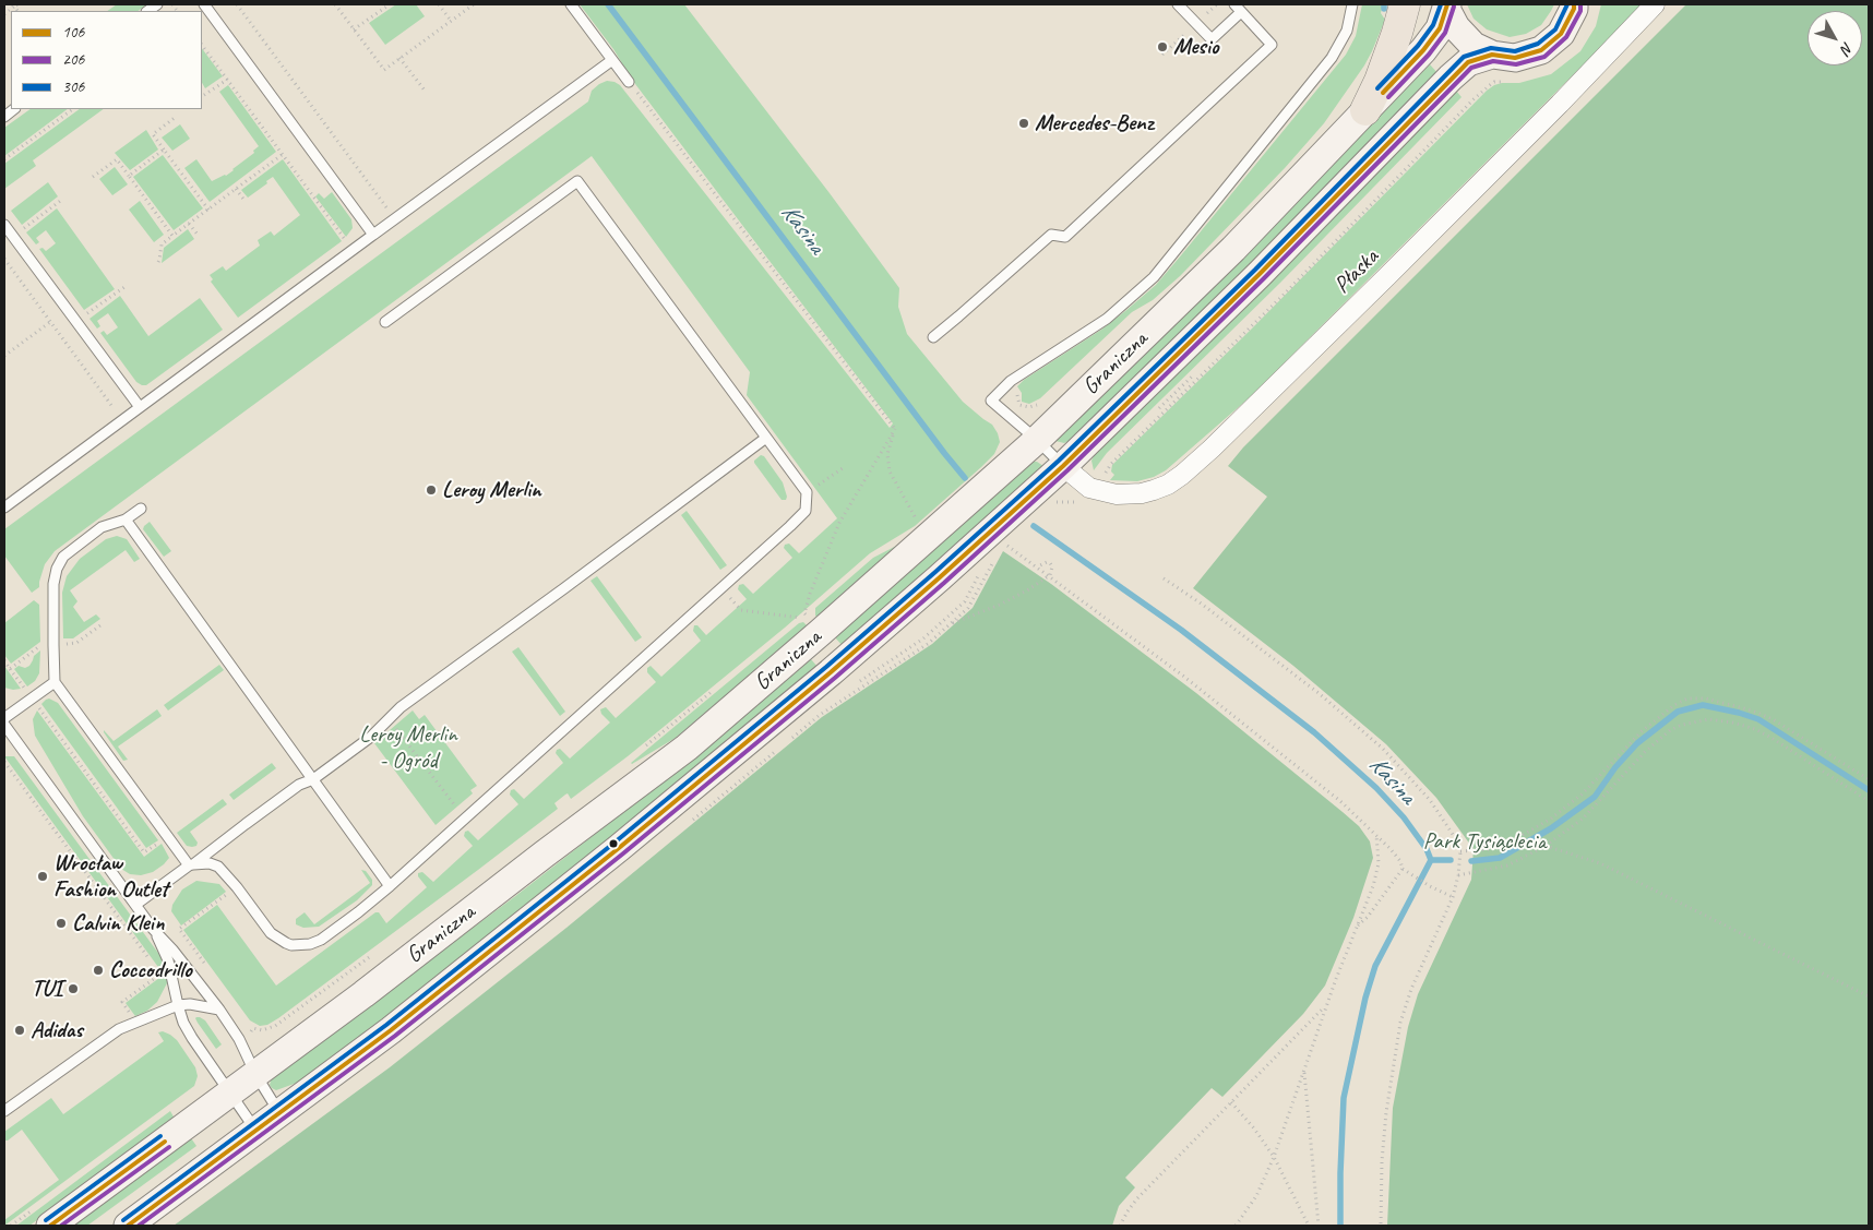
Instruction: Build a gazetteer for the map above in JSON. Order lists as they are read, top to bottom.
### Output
{
  "streets": {
    "main road": ["Graniczna"],
    "street": ["Płaska"]
  },
  "crossings": [
    ["Płaska", "Graniczna"]
  ],
  "water": ["Kasina"],
  "parks": ["Leroy Merlin - Ogród", "Park Tysiąclecia"],
  "places": [
    "Mesio",
    "Mercedes-Benz",
    "Leroy Merlin",
    "Wrocław Fashion Outlet",
    "Calvin Klein",
    "Coccodrillo",
    "TUI",
    "Adidas"
  ],
  "lines": ["transit line 106", "transit line 206", "transit line 306"],
  "legend": ["106", "206", "306"],
  "north": "bottom right"
}
